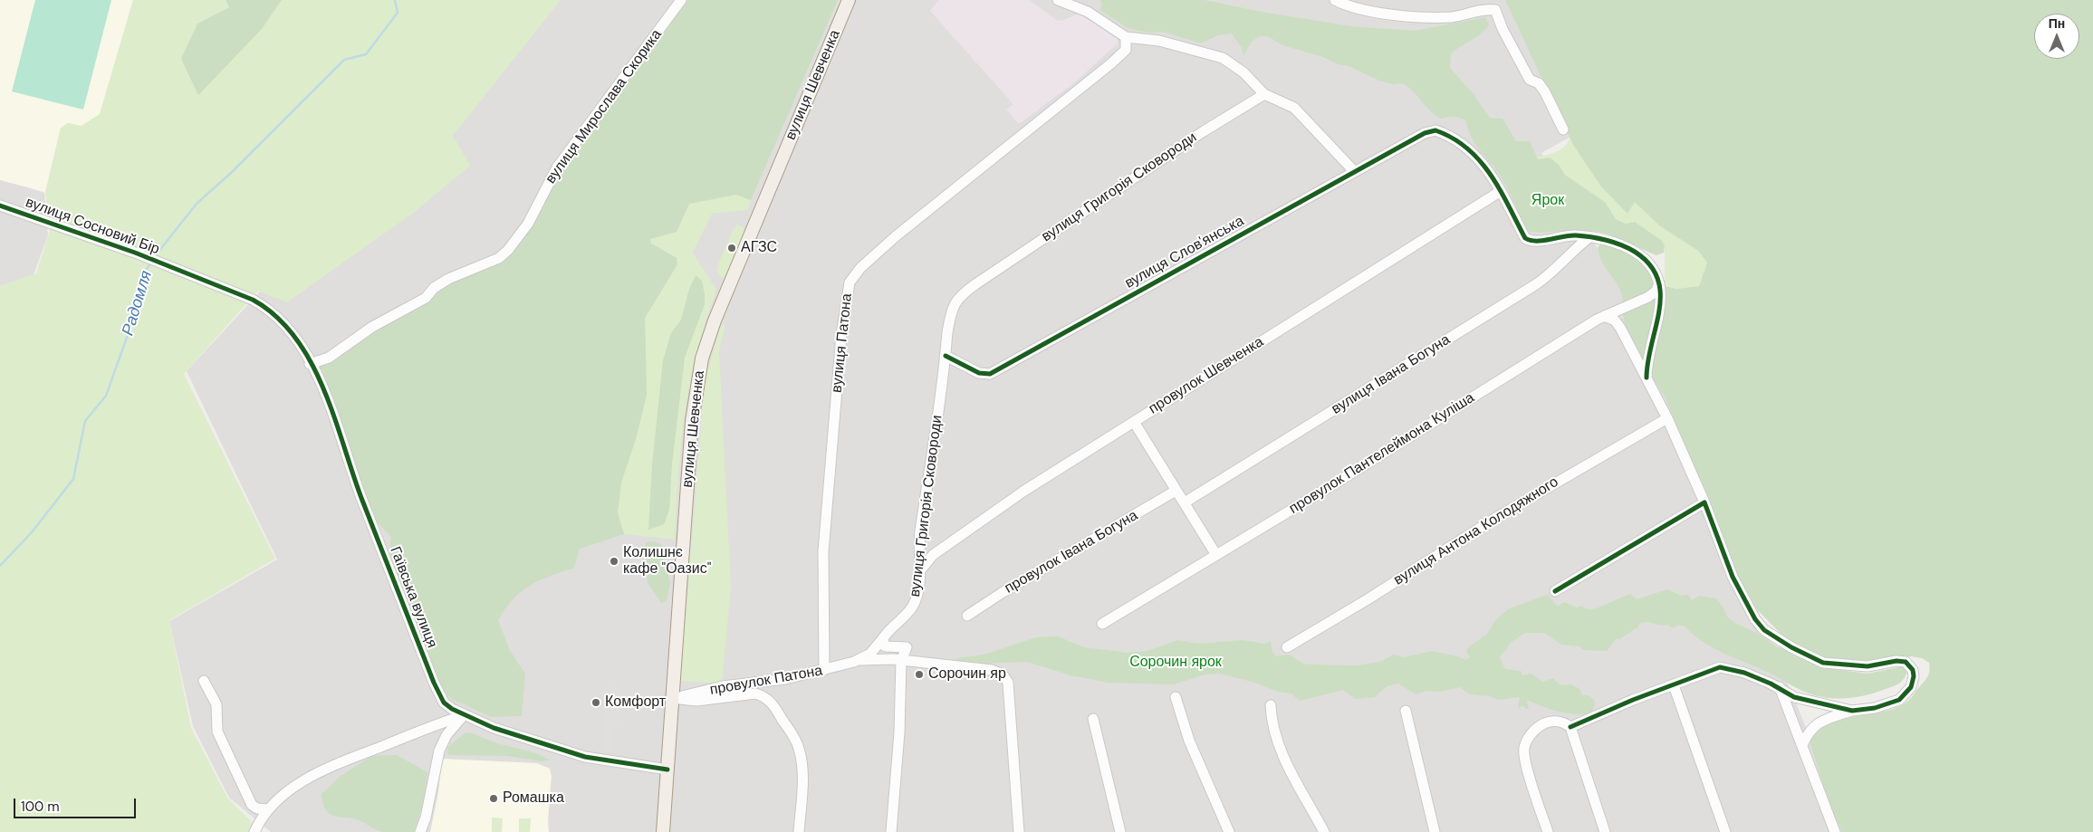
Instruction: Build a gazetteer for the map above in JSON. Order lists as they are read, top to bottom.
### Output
{
  "streets": {
    "main road": ["вулиця Шевченка"],
    "street": [
      "вулиця Мирослава Скорика",
      "вулиця Григорія Сковороди",
      "вулиця Сосновий Бір",
      "вулиця Слов'янська",
      "вулиця Патона",
      "вулиця Івана Богуна",
      "провулок Шевченка",
      "провулок Пантелеймона Куліша",
      "вулиця Антона Колодяжного",
      "провулок Івана Богуна",
      "Гаївська вулиця",
      "провулок Патона"
    ]
  },
  "crossings": [
    ["вулиця Шевченка", "Гаївська вулиця"],
    ["вулиця Шевченка", "провулок Патона"],
    ["вулиця Мирослава Скорика", "Гаївська вулиця"],
    ["вулиця Григорія Сковороди", "вулиця Слов'янська"],
    ["вулиця Григорія Сковороди", "провулок Шевченка"],
    ["вулиця Григорія Сковороди", "провулок Патона"],
    ["вулиця Сосновий Бір", "Гаївська вулиця"],
    ["вулиця Слов'янська", "провулок Шевченка"],
    ["вулиця Патона", "провулок Патона"]
  ],
  "water": ["Радомля"],
  "parks": ["Ярок", "Сорочин ярок"],
  "places": [
    "АГЗС",
    "Колишнє кафе \"Оазис\"",
    "Сорочин яр",
    "Комфорт",
    "Ромашка"
  ],
  "scale_bar": "100 m",
  "north": "top"
}
